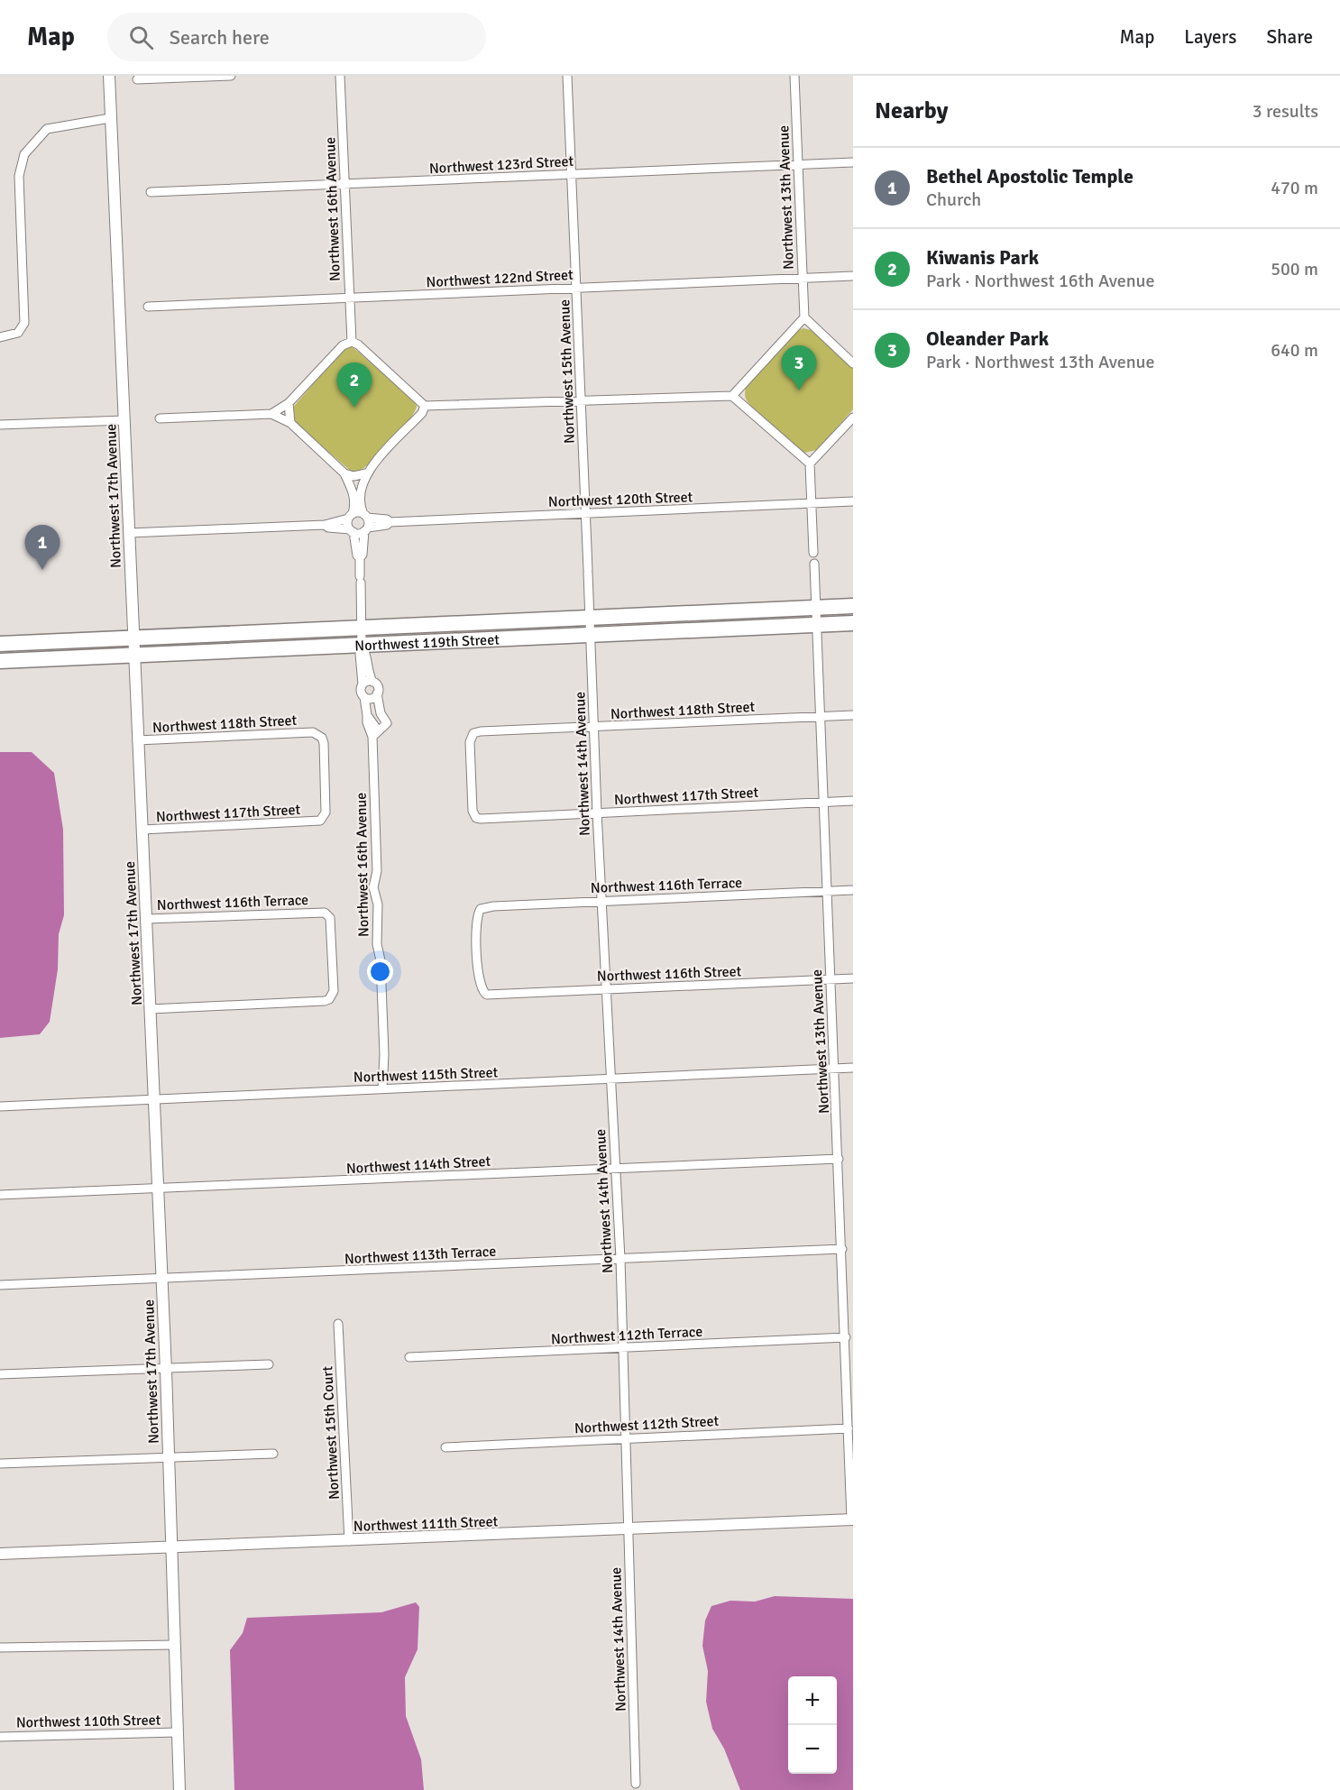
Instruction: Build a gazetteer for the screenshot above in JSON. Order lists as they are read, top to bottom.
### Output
{
  "streets": {
    "highway": ["Northwest 119th Street"],
    "main road": ["Northwest 17th Avenue", "Northwest 111th Street"],
    "street": [
      "Northwest 123rd Street",
      "Northwest 13th Avenue",
      "Northwest 16th Avenue",
      "Northwest 122nd Street",
      "Northwest 15th Avenue",
      "Northwest 120th Street",
      "Northwest 118th Street",
      "Northwest 14th Avenue",
      "Northwest 117th Street",
      "Northwest 116th Terrace",
      "Northwest 116th Street",
      "Northwest 115th Street",
      "Northwest 114th Street",
      "Northwest 113th Terrace",
      "Northwest 112th Terrace",
      "Northwest 112th Street",
      "Northwest 15th Court",
      "Northwest 110th Street"
    ]
  },
  "crossings": [
    ["Northwest 123rd Street", "Northwest 13th Avenue"],
    ["Northwest 123rd Street", "Northwest 16th Avenue"],
    ["Northwest 123rd Street", "Northwest 15th Avenue"],
    ["Northwest 13th Avenue", "Northwest 122nd Street"],
    ["Northwest 13th Avenue", "Northwest 119th Street"],
    ["Northwest 13th Avenue", "Northwest 118th Street"],
    ["Northwest 13th Avenue", "Northwest 117th Street"],
    ["Northwest 13th Avenue", "Northwest 116th Terrace"],
    ["Northwest 13th Avenue", "Northwest 116th Street"],
    ["Northwest 13th Avenue", "Northwest 115th Street"],
    ["Northwest 13th Avenue", "Northwest 114th Street"],
    ["Northwest 13th Avenue", "Northwest 113th Terrace"],
    ["Northwest 13th Avenue", "Northwest 112th Terrace"],
    ["Northwest 13th Avenue", "Northwest 112th Street"],
    ["Northwest 13th Avenue", "Northwest 111th Street"],
    ["Northwest 16th Avenue", "Northwest 122nd Street"],
    ["Northwest 16th Avenue", "Northwest 119th Street"],
    ["Northwest 16th Avenue", "Northwest 115th Street"],
    ["Northwest 122nd Street", "Northwest 15th Avenue"],
    ["Northwest 15th Avenue", "Northwest 120th Street"],
    ["Northwest 15th Avenue", "Northwest 119th Street"],
    ["Northwest 15th Avenue", "Northwest 14th Avenue"],
    ["Northwest 17th Avenue", "Northwest 120th Street"],
    ["Northwest 17th Avenue", "Northwest 119th Street"],
    ["Northwest 17th Avenue", "Northwest 118th Street"],
    ["Northwest 17th Avenue", "Northwest 117th Street"],
    ["Northwest 17th Avenue", "Northwest 116th Terrace"],
    ["Northwest 17th Avenue", "Northwest 115th Street"],
    ["Northwest 17th Avenue", "Northwest 114th Street"],
    ["Northwest 17th Avenue", "Northwest 113th Terrace"],
    ["Northwest 17th Avenue", "Northwest 111th Street"],
    ["Northwest 17th Avenue", "Northwest 110th Street"],
    ["Northwest 119th Street", "Northwest 14th Avenue"],
    ["Northwest 118th Street", "Northwest 14th Avenue"],
    ["Northwest 118th Street", "Northwest 117th Street"],
    ["Northwest 14th Avenue", "Northwest 117th Street"],
    ["Northwest 14th Avenue", "Northwest 116th Terrace"],
    ["Northwest 14th Avenue", "Northwest 116th Street"],
    ["Northwest 14th Avenue", "Northwest 115th Street"],
    ["Northwest 14th Avenue", "Northwest 114th Street"],
    ["Northwest 14th Avenue", "Northwest 113th Terrace"],
    ["Northwest 14th Avenue", "Northwest 112th Terrace"],
    ["Northwest 14th Avenue", "Northwest 112th Street"],
    ["Northwest 14th Avenue", "Northwest 111th Street"],
    ["Northwest 116th Terrace", "Northwest 116th Street"],
    ["Northwest 15th Court", "Northwest 111th Street"]
  ],
  "page": {
    "header": "Map",
    "search": "Search here",
    "nav": ["Map", "Layers", "Share"],
    "heading": ["Nearby", "3 results"],
    "list": [
      {
        "mark": "1",
        "name": "Bethel Apostolic Temple",
        "note": "Church",
        "value": "470 m"
      },
      {
        "mark": "2",
        "name": "Kiwanis Park",
        "note": "Park · Northwest 16th Avenue",
        "value": "500 m"
      },
      {
        "mark": "3",
        "name": "Oleander Park",
        "note": "Park · Northwest 13th Avenue",
        "value": "640 m"
      }
    ],
    "pins": ["3", "2", "1"],
    "map_buttons": ["+", "−"]
  }
}
